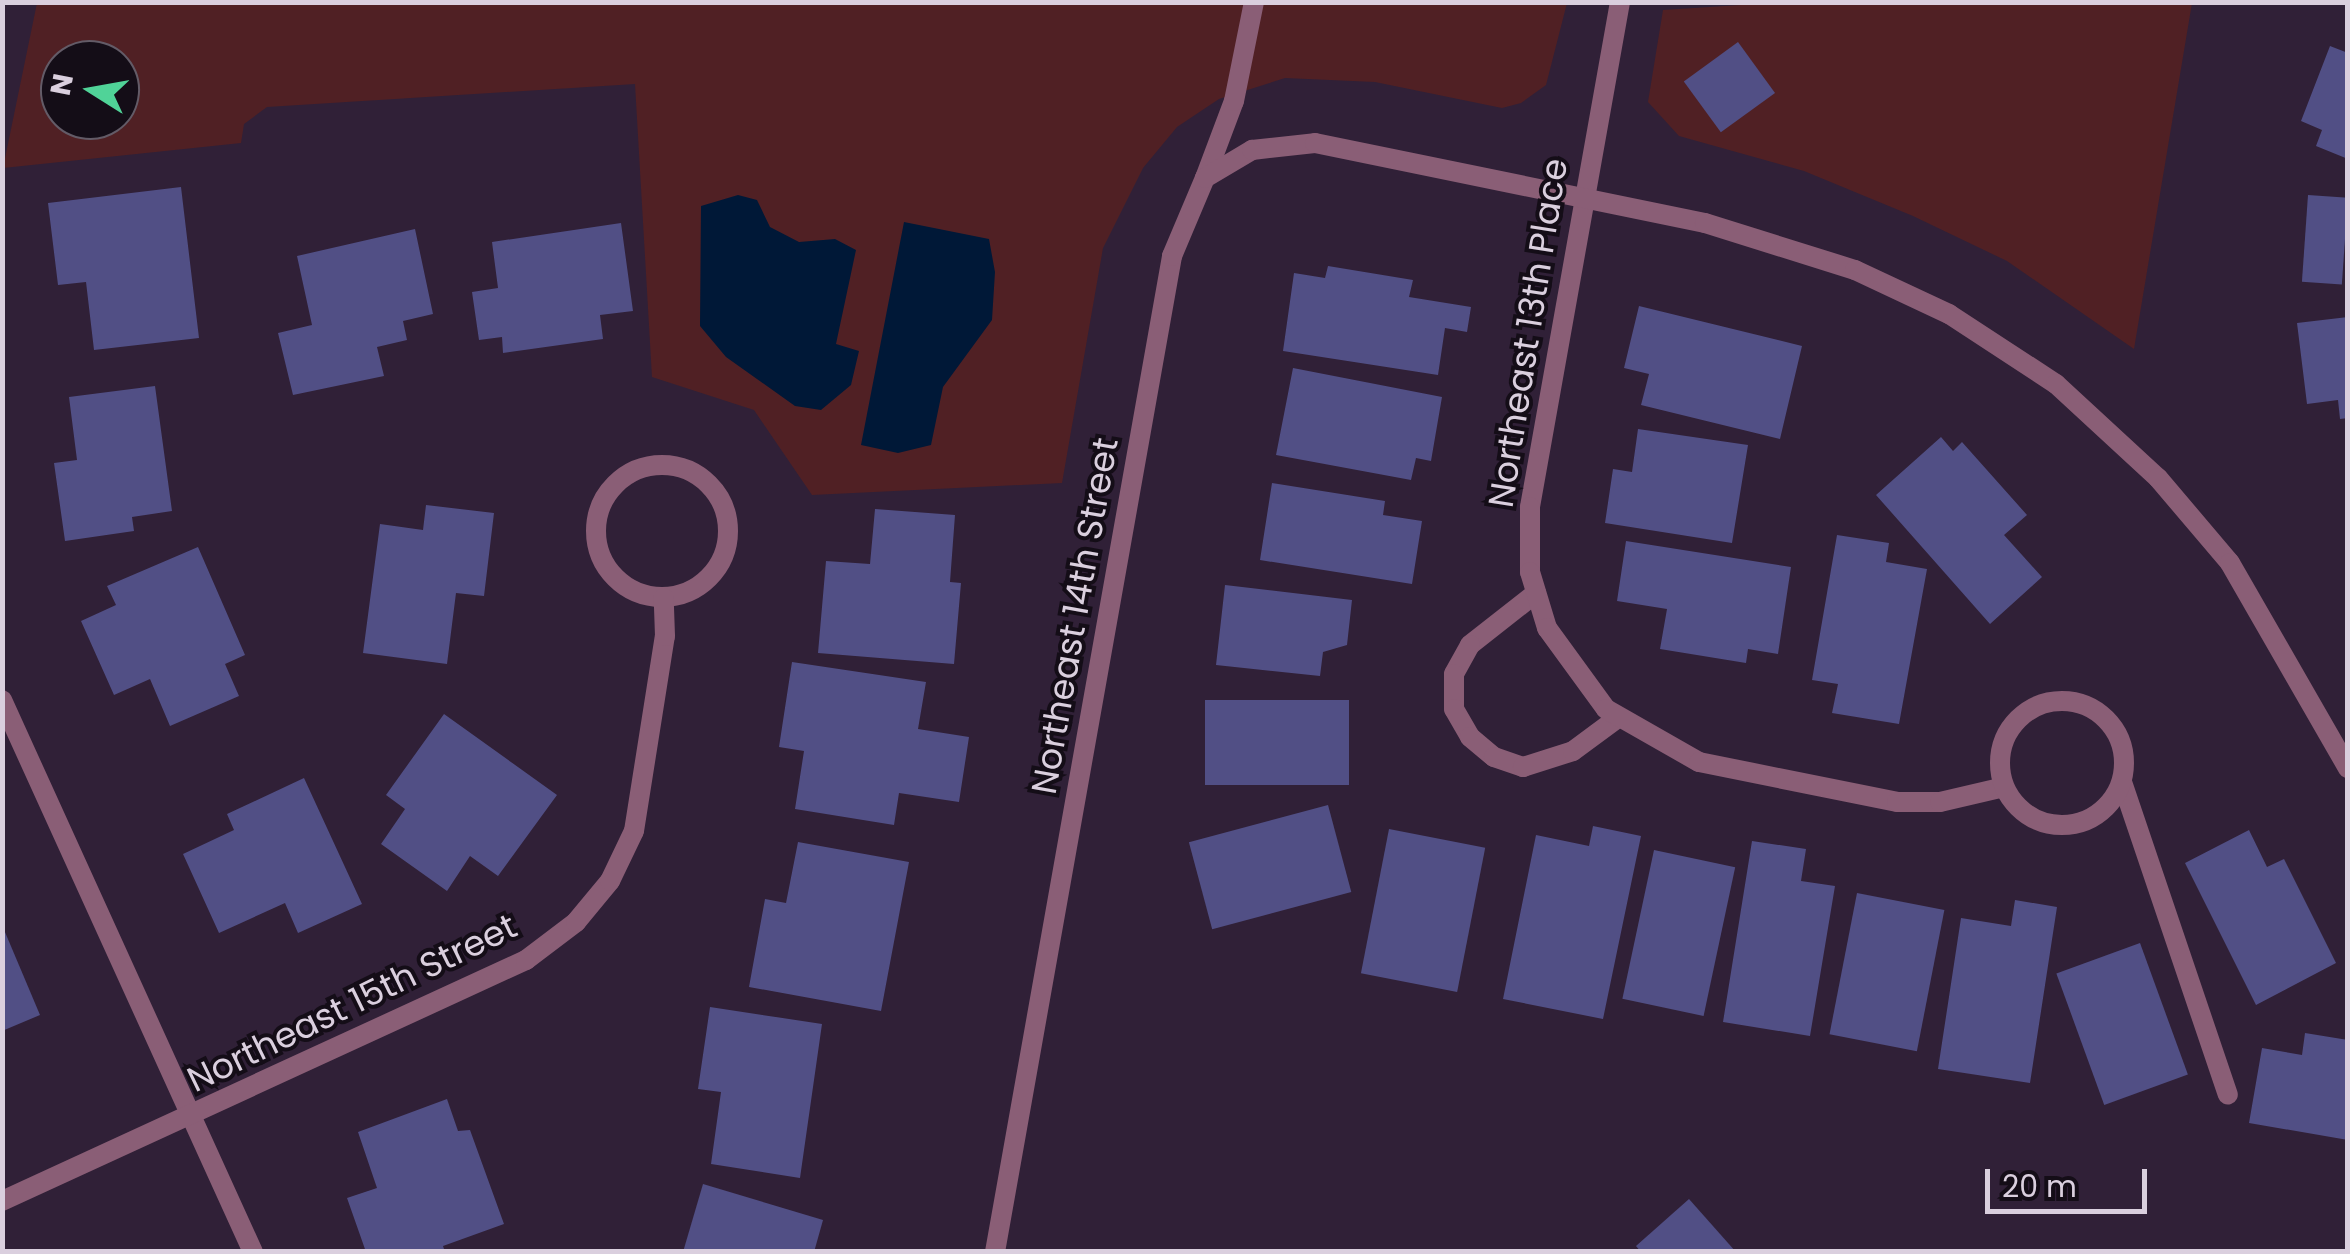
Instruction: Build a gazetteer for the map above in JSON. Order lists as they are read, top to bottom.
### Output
{
  "streets": {
    "street": ["Northeast 13th Place", "Northeast 14th Street", "Northeast 15th Street"]
  },
  "scale_bar": "20 m",
  "north": "left"
}
